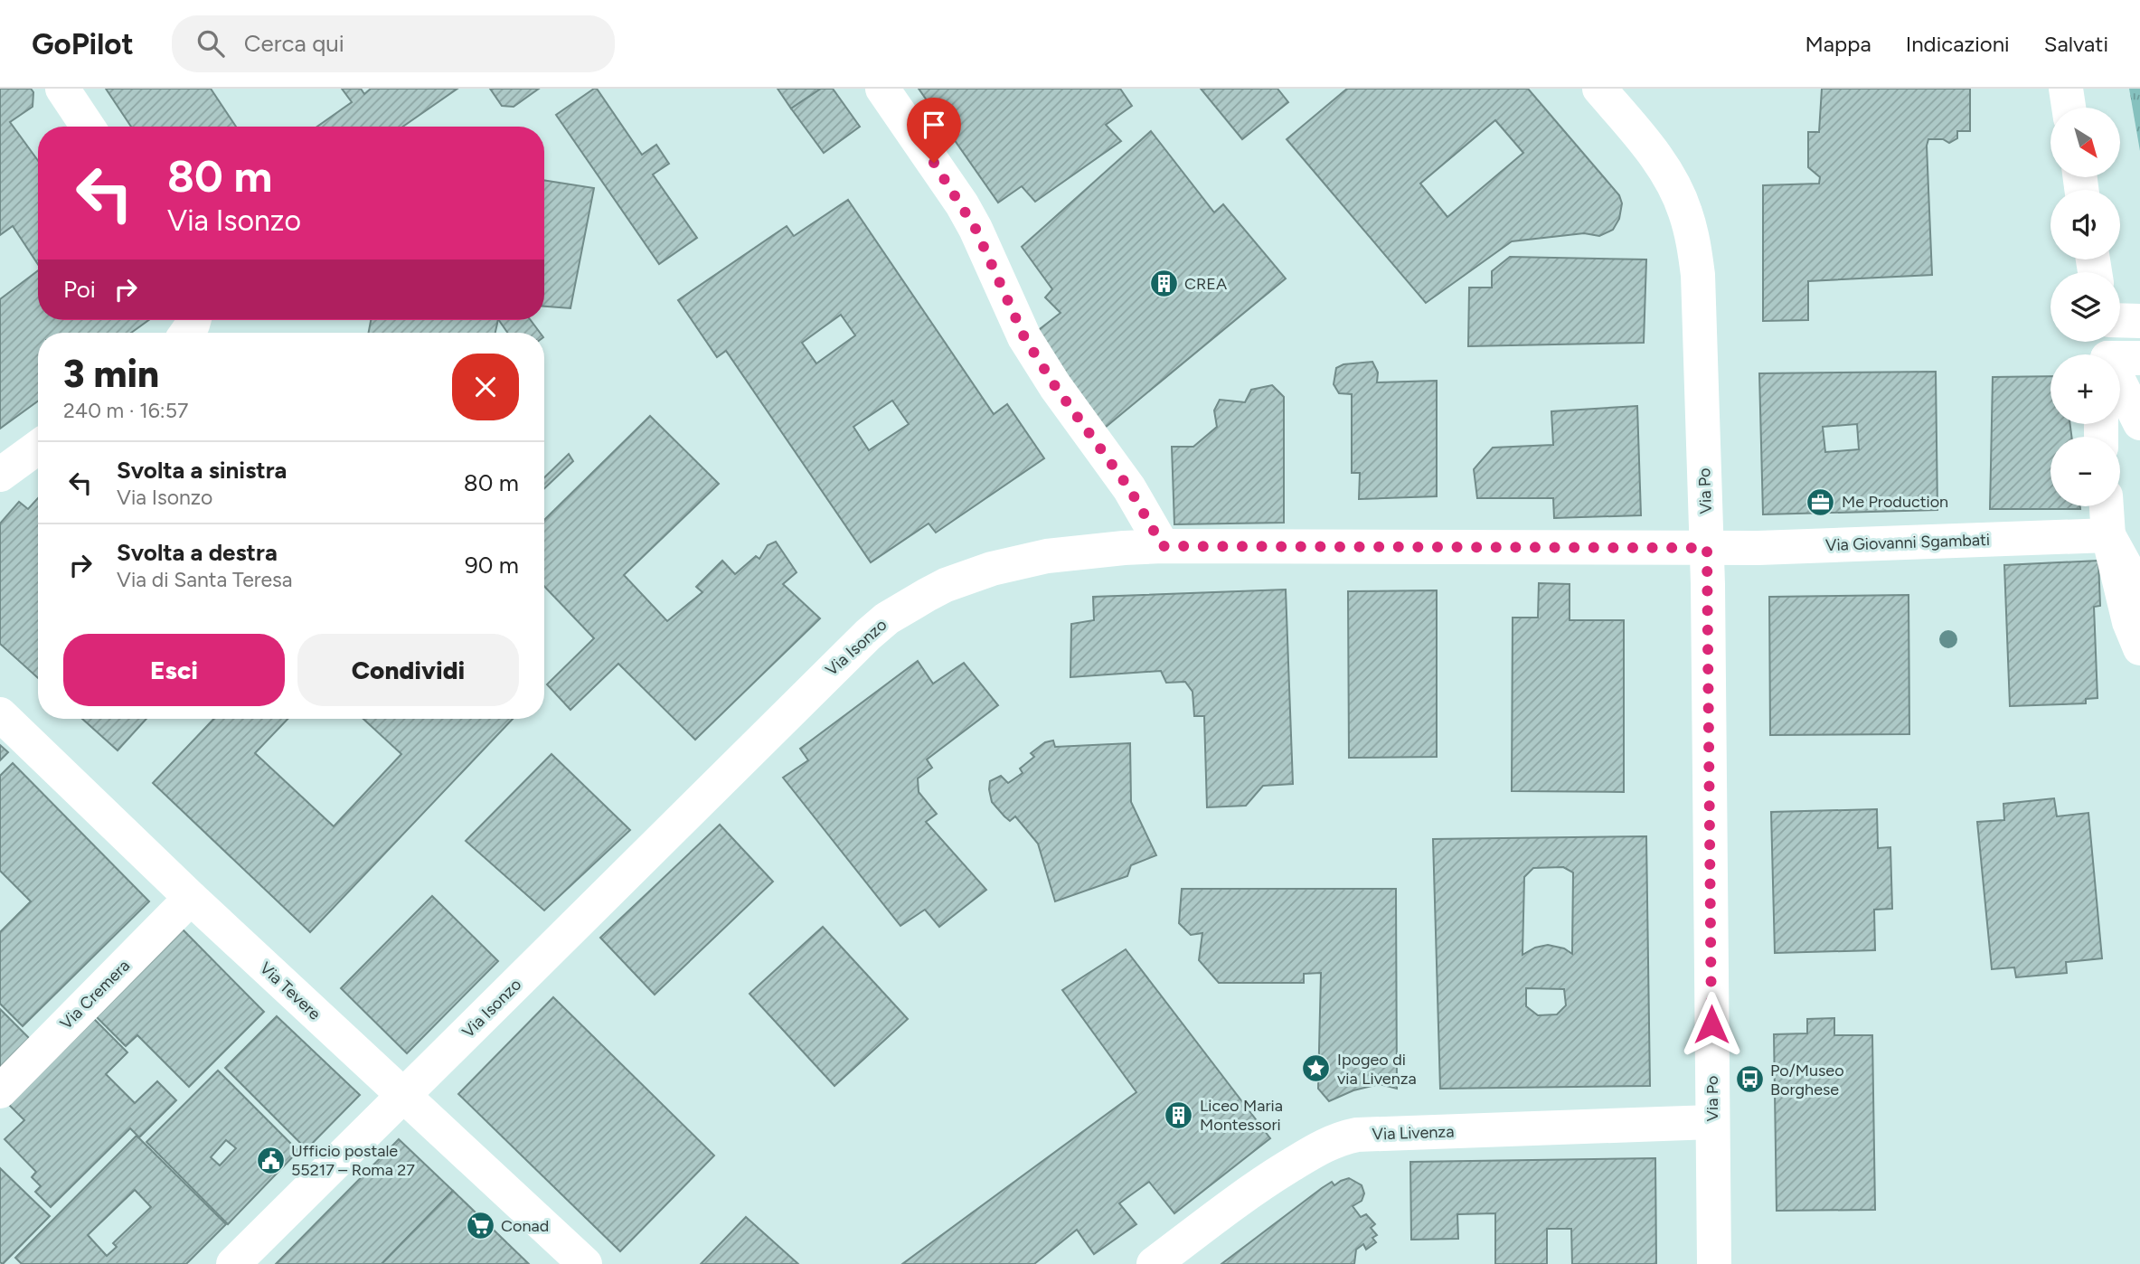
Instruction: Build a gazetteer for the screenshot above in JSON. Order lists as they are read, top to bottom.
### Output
{
  "streets": {
    "street": [
      "Via Po",
      "Via Giovanni Sgambati",
      "Via Isonzo",
      "Via Tevere",
      "Via Cremera",
      "Via Livenza"
    ]
  },
  "crossings": [
    ["Via Po", "Via Giovanni Sgambati"],
    ["Via Po", "Via Isonzo"],
    ["Via Po", "Via Livenza"],
    ["Via Giovanni Sgambati", "Via Isonzo"],
    ["Via Isonzo", "Via Tevere"],
    ["Via Tevere", "Via Cremera"]
  ],
  "places": {
    "building": ["CREA", "Liceo Maria Montessori"],
    "office": ["Me Production"],
    "place": ["Ipogeo di via Livenza"],
    "bus stop": ["Po/Museo Borghese"],
    "public building": ["Ufficio postale 55217 – Roma 27"],
    "supermarket": ["Conad"]
  },
  "north": "bottom right",
  "page": {
    "header": "GoPilot",
    "search": "Cerca qui",
    "nav": ["Mappa", "Indicazioni", "Salvati"],
    "map_buttons": ["+", "−"],
    "turn": ["80 m", "Via Isonzo"],
    "then": "Poi",
    "heading": ["3 min", "240 m · 16:57"],
    "list": [
      {
        "name": "Svolta a sinistra",
        "note": "Via Isonzo",
        "value": "80 m"
      },
      {
        "name": "Svolta a destra",
        "note": "Via di Santa Teresa",
        "value": "90 m"
      }
    ],
    "buttons": ["Esci", "Condividi"]
  }
}
